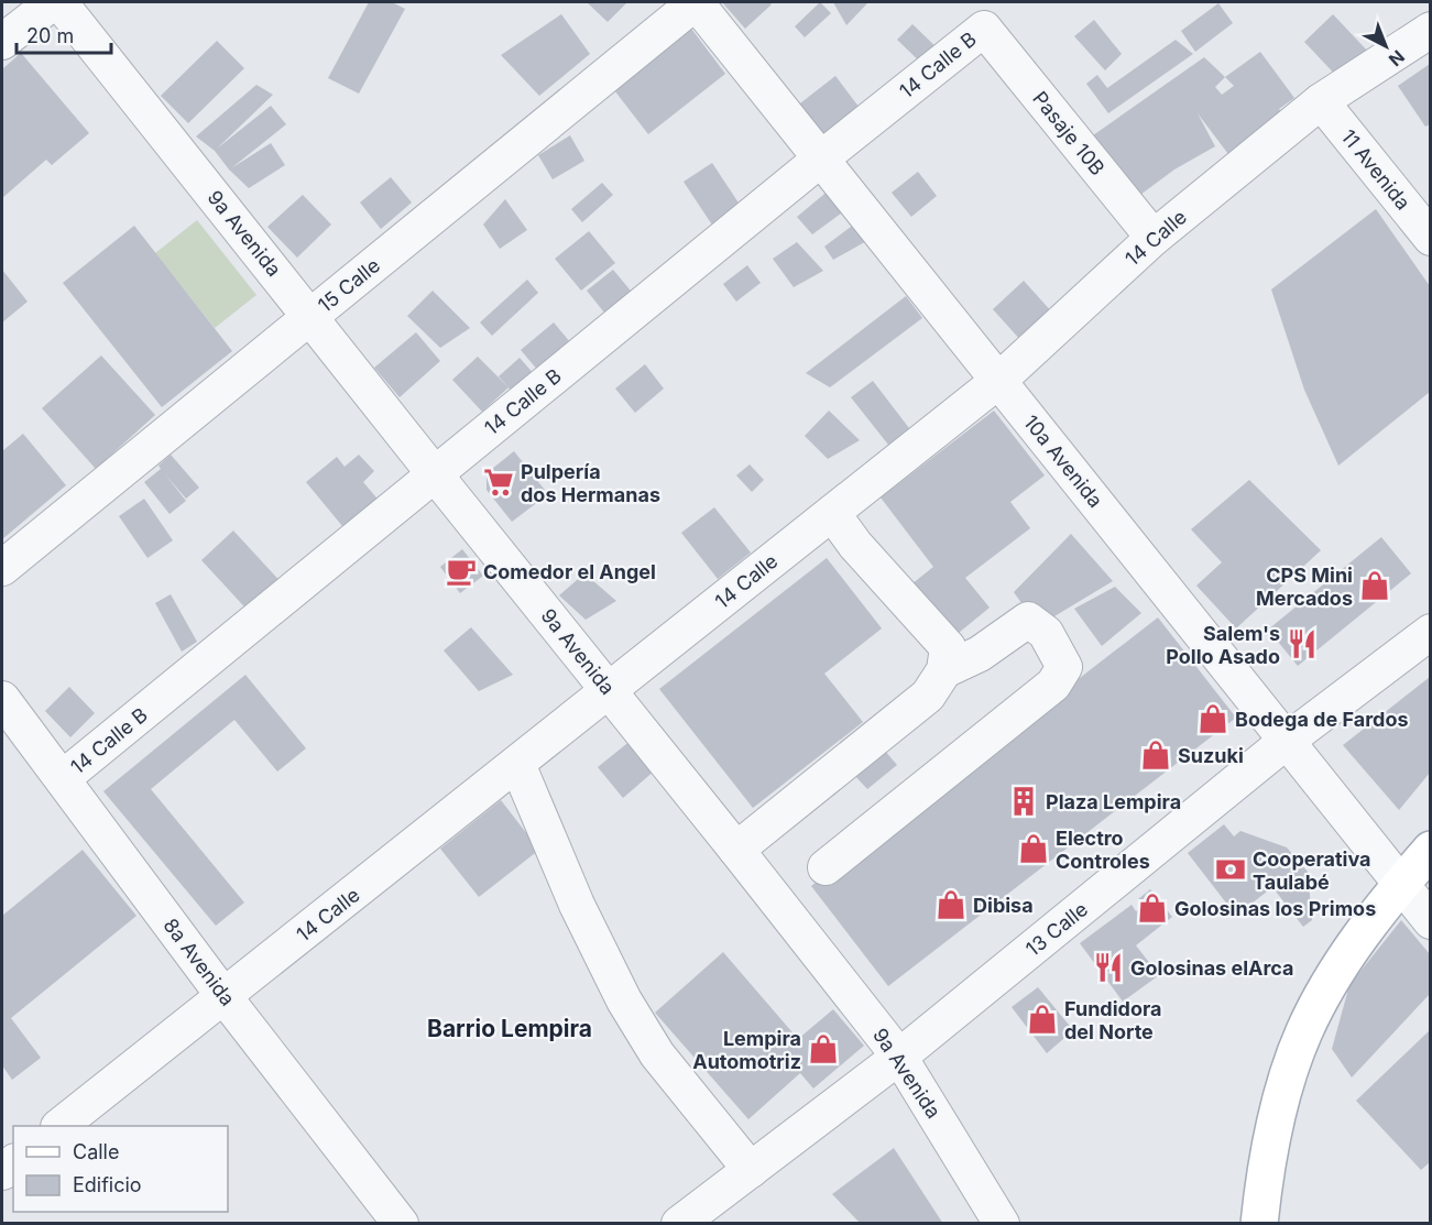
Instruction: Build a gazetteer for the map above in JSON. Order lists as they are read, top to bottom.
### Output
{
  "streets": {
    "street": [
      "14 Calle B",
      "Pasaje 10B",
      "11 Avenida",
      "9a Avenida",
      "14 Calle",
      "15 Calle",
      "10a Avenida",
      "13 Calle",
      "8a Avenida"
    ]
  },
  "crossings": [
    ["14 Calle B", "Pasaje 10B"],
    ["14 Calle B", "9a Avenida"],
    ["14 Calle B", "10a Avenida"],
    ["14 Calle B", "8a Avenida"],
    ["Pasaje 10B", "14 Calle"],
    ["11 Avenida", "14 Calle"],
    ["9a Avenida", "14 Calle"],
    ["9a Avenida", "15 Calle"],
    ["9a Avenida", "13 Calle"],
    ["14 Calle", "10a Avenida"],
    ["14 Calle", "8a Avenida"],
    ["15 Calle", "10a Avenida"],
    ["10a Avenida", "13 Calle"]
  ],
  "districts": ["Barrio Lempira"],
  "places": {
    "supermarket": ["Pulpería dos Hermanas"],
    "cafe": ["Comedor el Angel"],
    "shop": [
      "CPS Mini Mercados",
      "Bodega de Fardos",
      "Suzuki",
      "Electro Controles",
      "Dibisa",
      "Golosinas los Primos",
      "Fundidora del Norte",
      "Lempira Automotriz"
    ],
    "restaurant": ["Salem's Pollo Asado", "Golosinas elArca"],
    "building": ["Plaza Lempira"],
    "bank": ["Cooperativa Taulabé"]
  },
  "legend": ["Calle", "Edificio"],
  "scale_bar": "20 m",
  "north": "bottom right"
}
